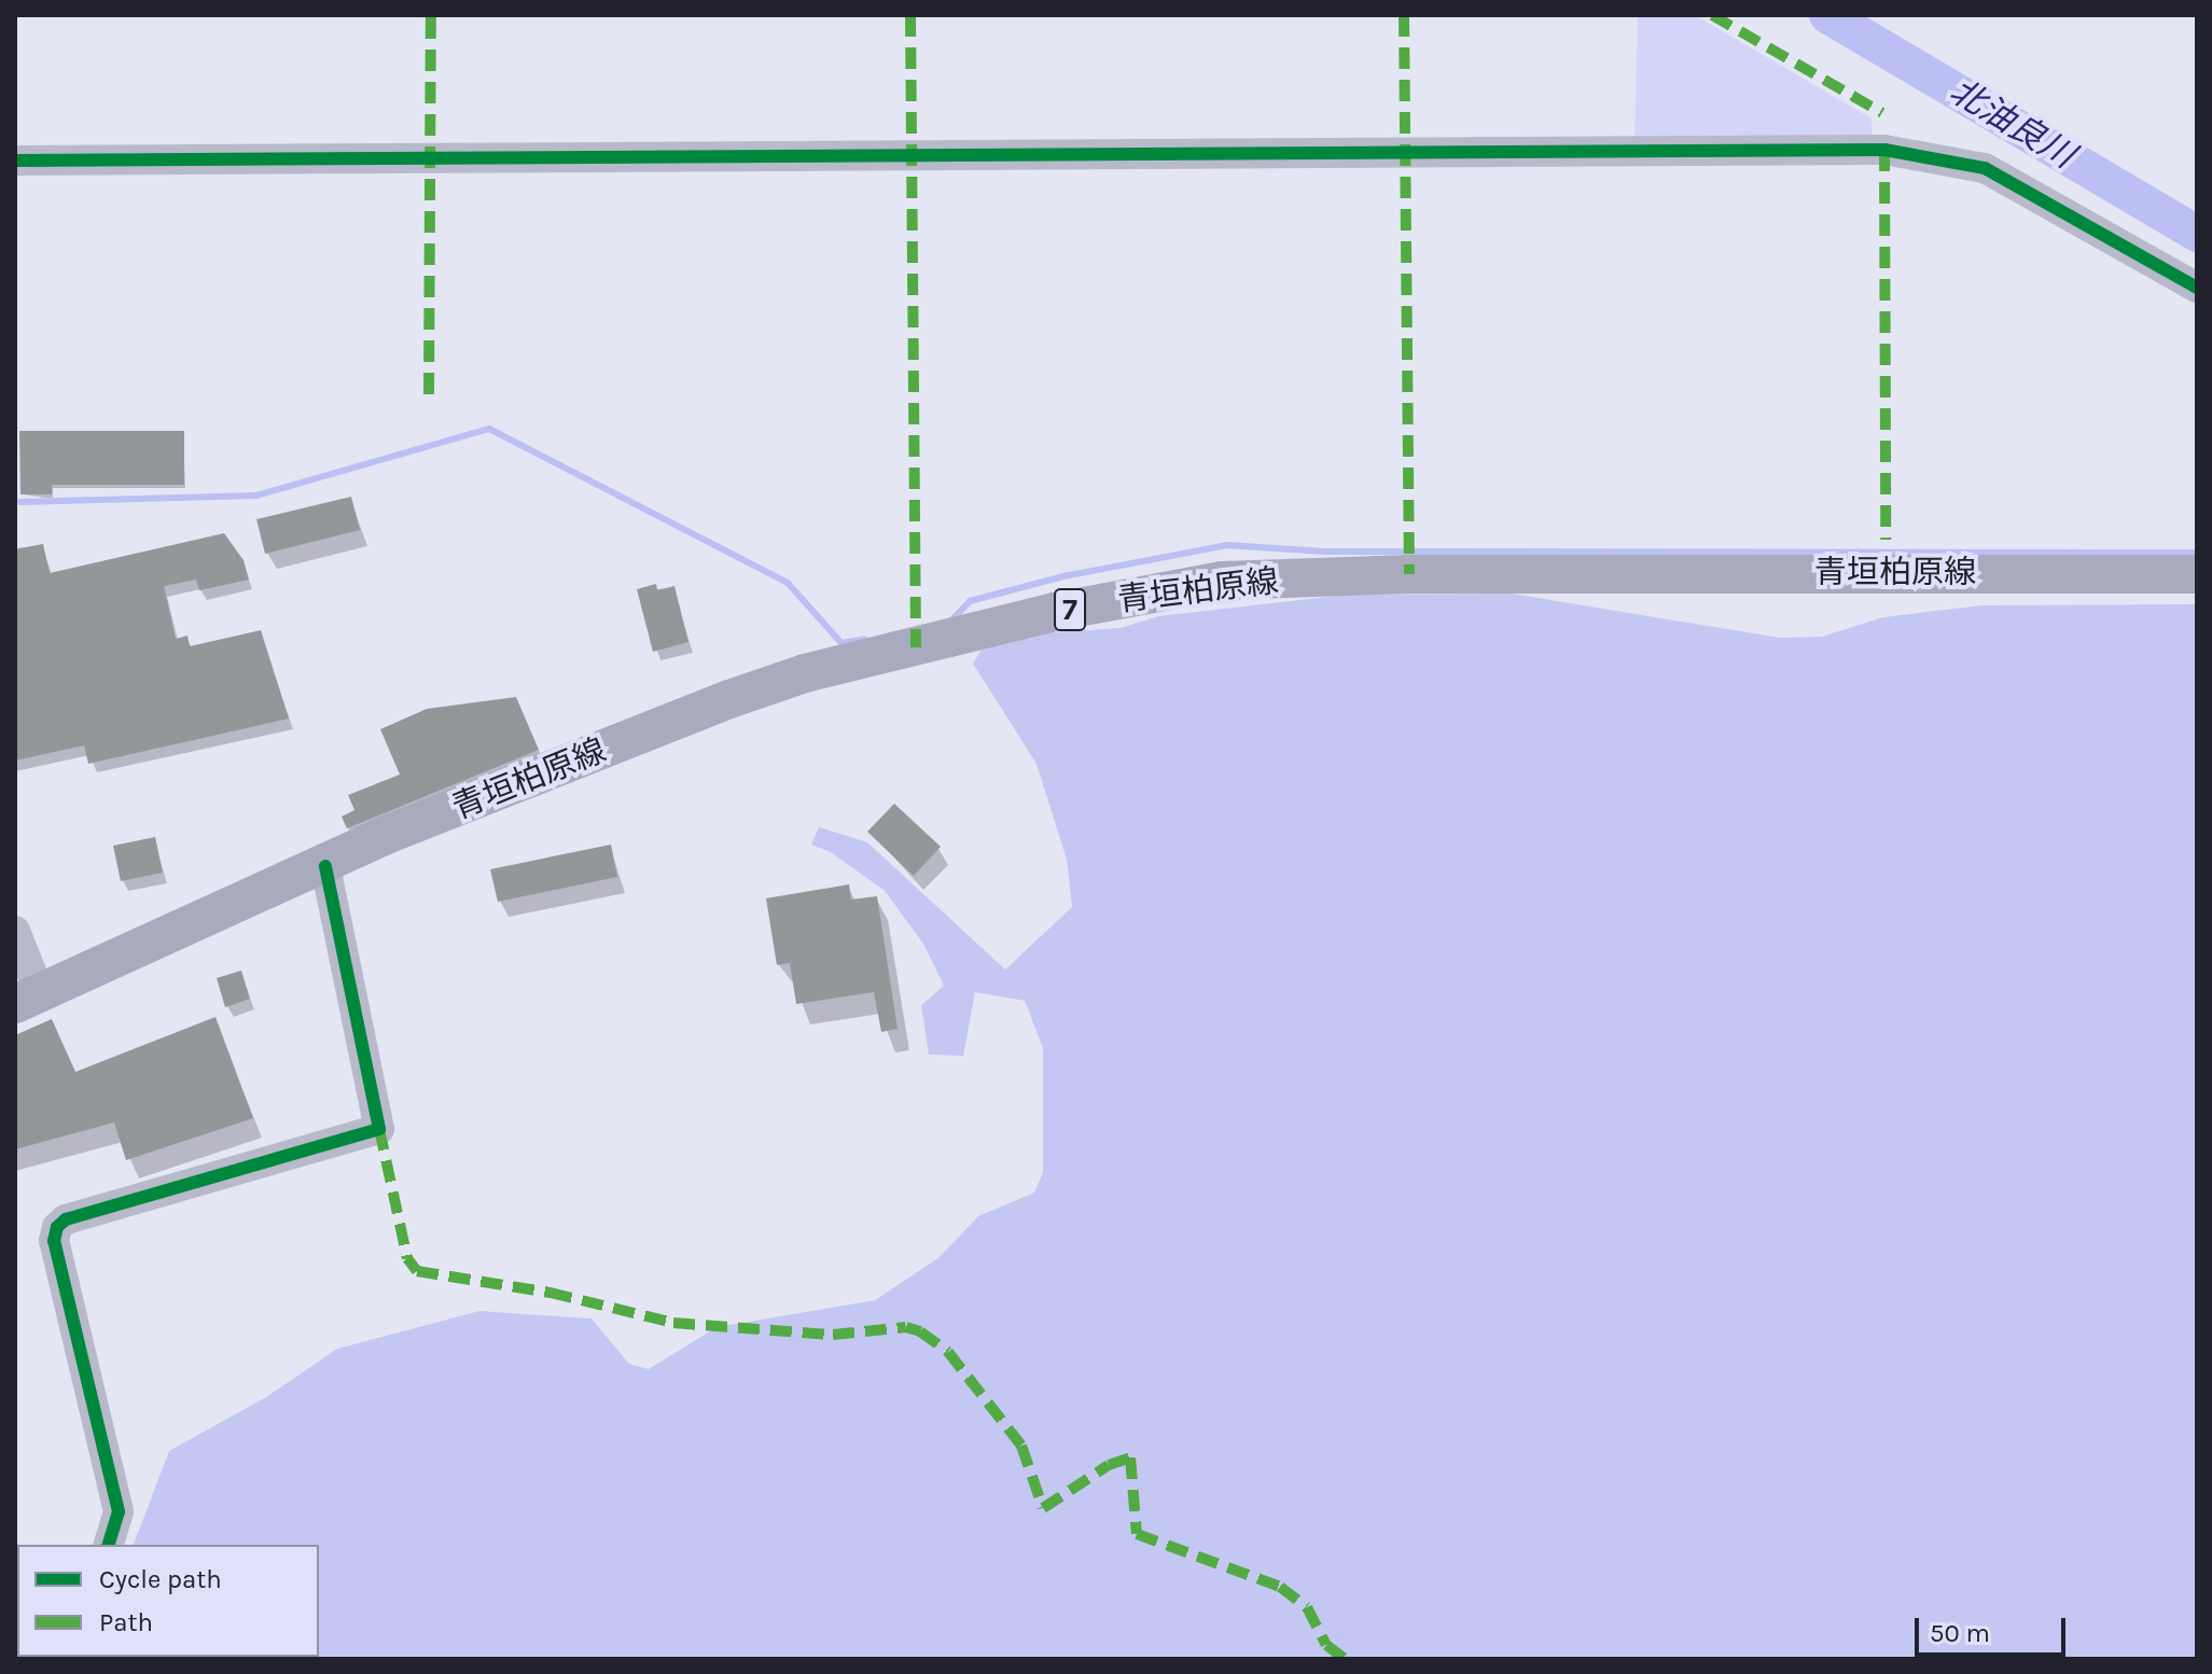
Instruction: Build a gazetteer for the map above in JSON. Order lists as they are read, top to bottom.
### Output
{
  "streets": {
    "main road": ["青垣柏原線", "7"]
  },
  "water": ["北油良川"],
  "legend": ["Cycle path", "Path"],
  "scale_bar": "50 m"
}
